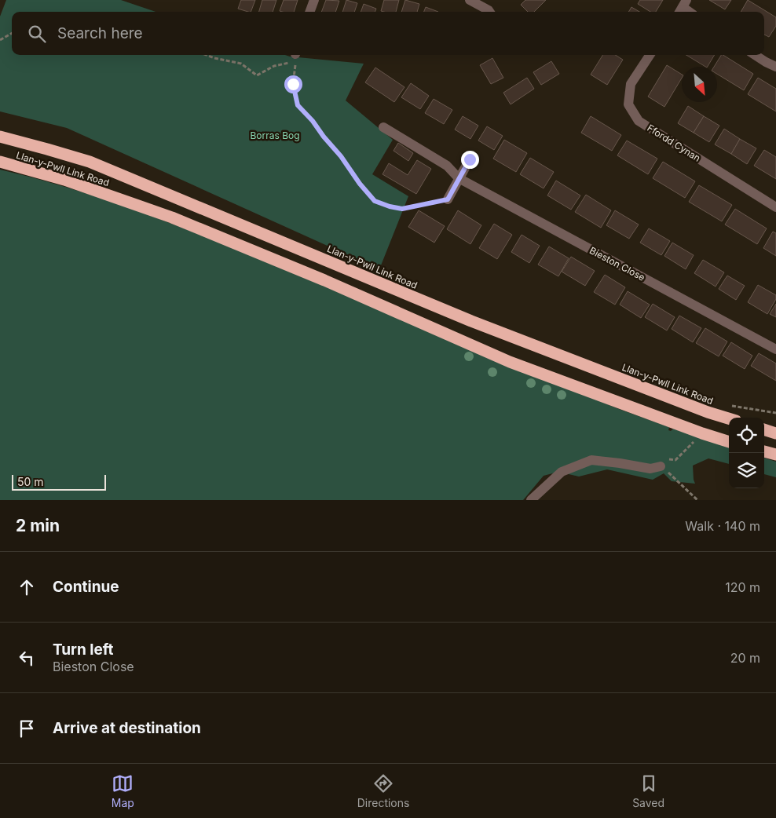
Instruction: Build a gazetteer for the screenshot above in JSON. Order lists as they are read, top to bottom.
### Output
{
  "streets": {
    "highway": ["Llan-y-Pwll Link Road"],
    "street": ["Ffordd Cynan", "Bieston Close"]
  },
  "parks": ["Borras Bog"],
  "scale_bar": "50 m",
  "north": "bottom right",
  "page": {
    "search": "Search here",
    "scale": "50 m",
    "heading": ["2 min", "Walk · 140 m"],
    "list": [
      ["Continue", "120 m"],
      ["Turn left", "Bieston Close", "20 m"],
      "Arrive at destination"
    ],
    "nav": ["Map", "Directions", "Saved"]
  }
}
